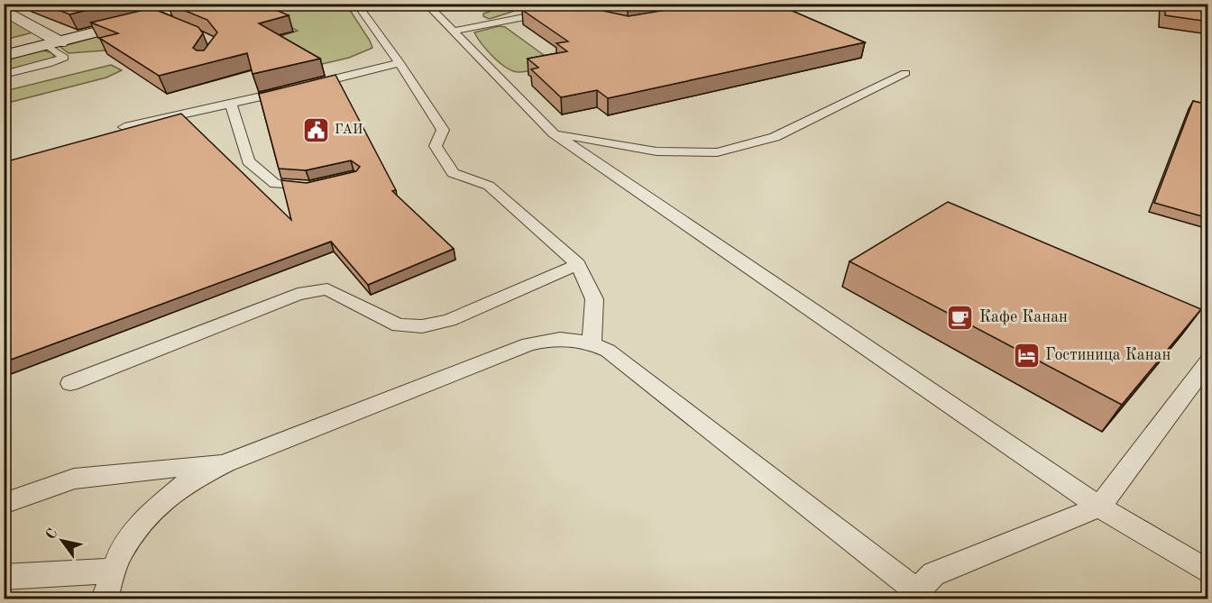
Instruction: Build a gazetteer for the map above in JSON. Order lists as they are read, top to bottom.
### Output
{
  "places": {
    "public building": ["ГАИ"],
    "cafe": ["Кафе Канан"],
    "hotel": ["Гостиница Канан"]
  },
  "north": "top left"
}
